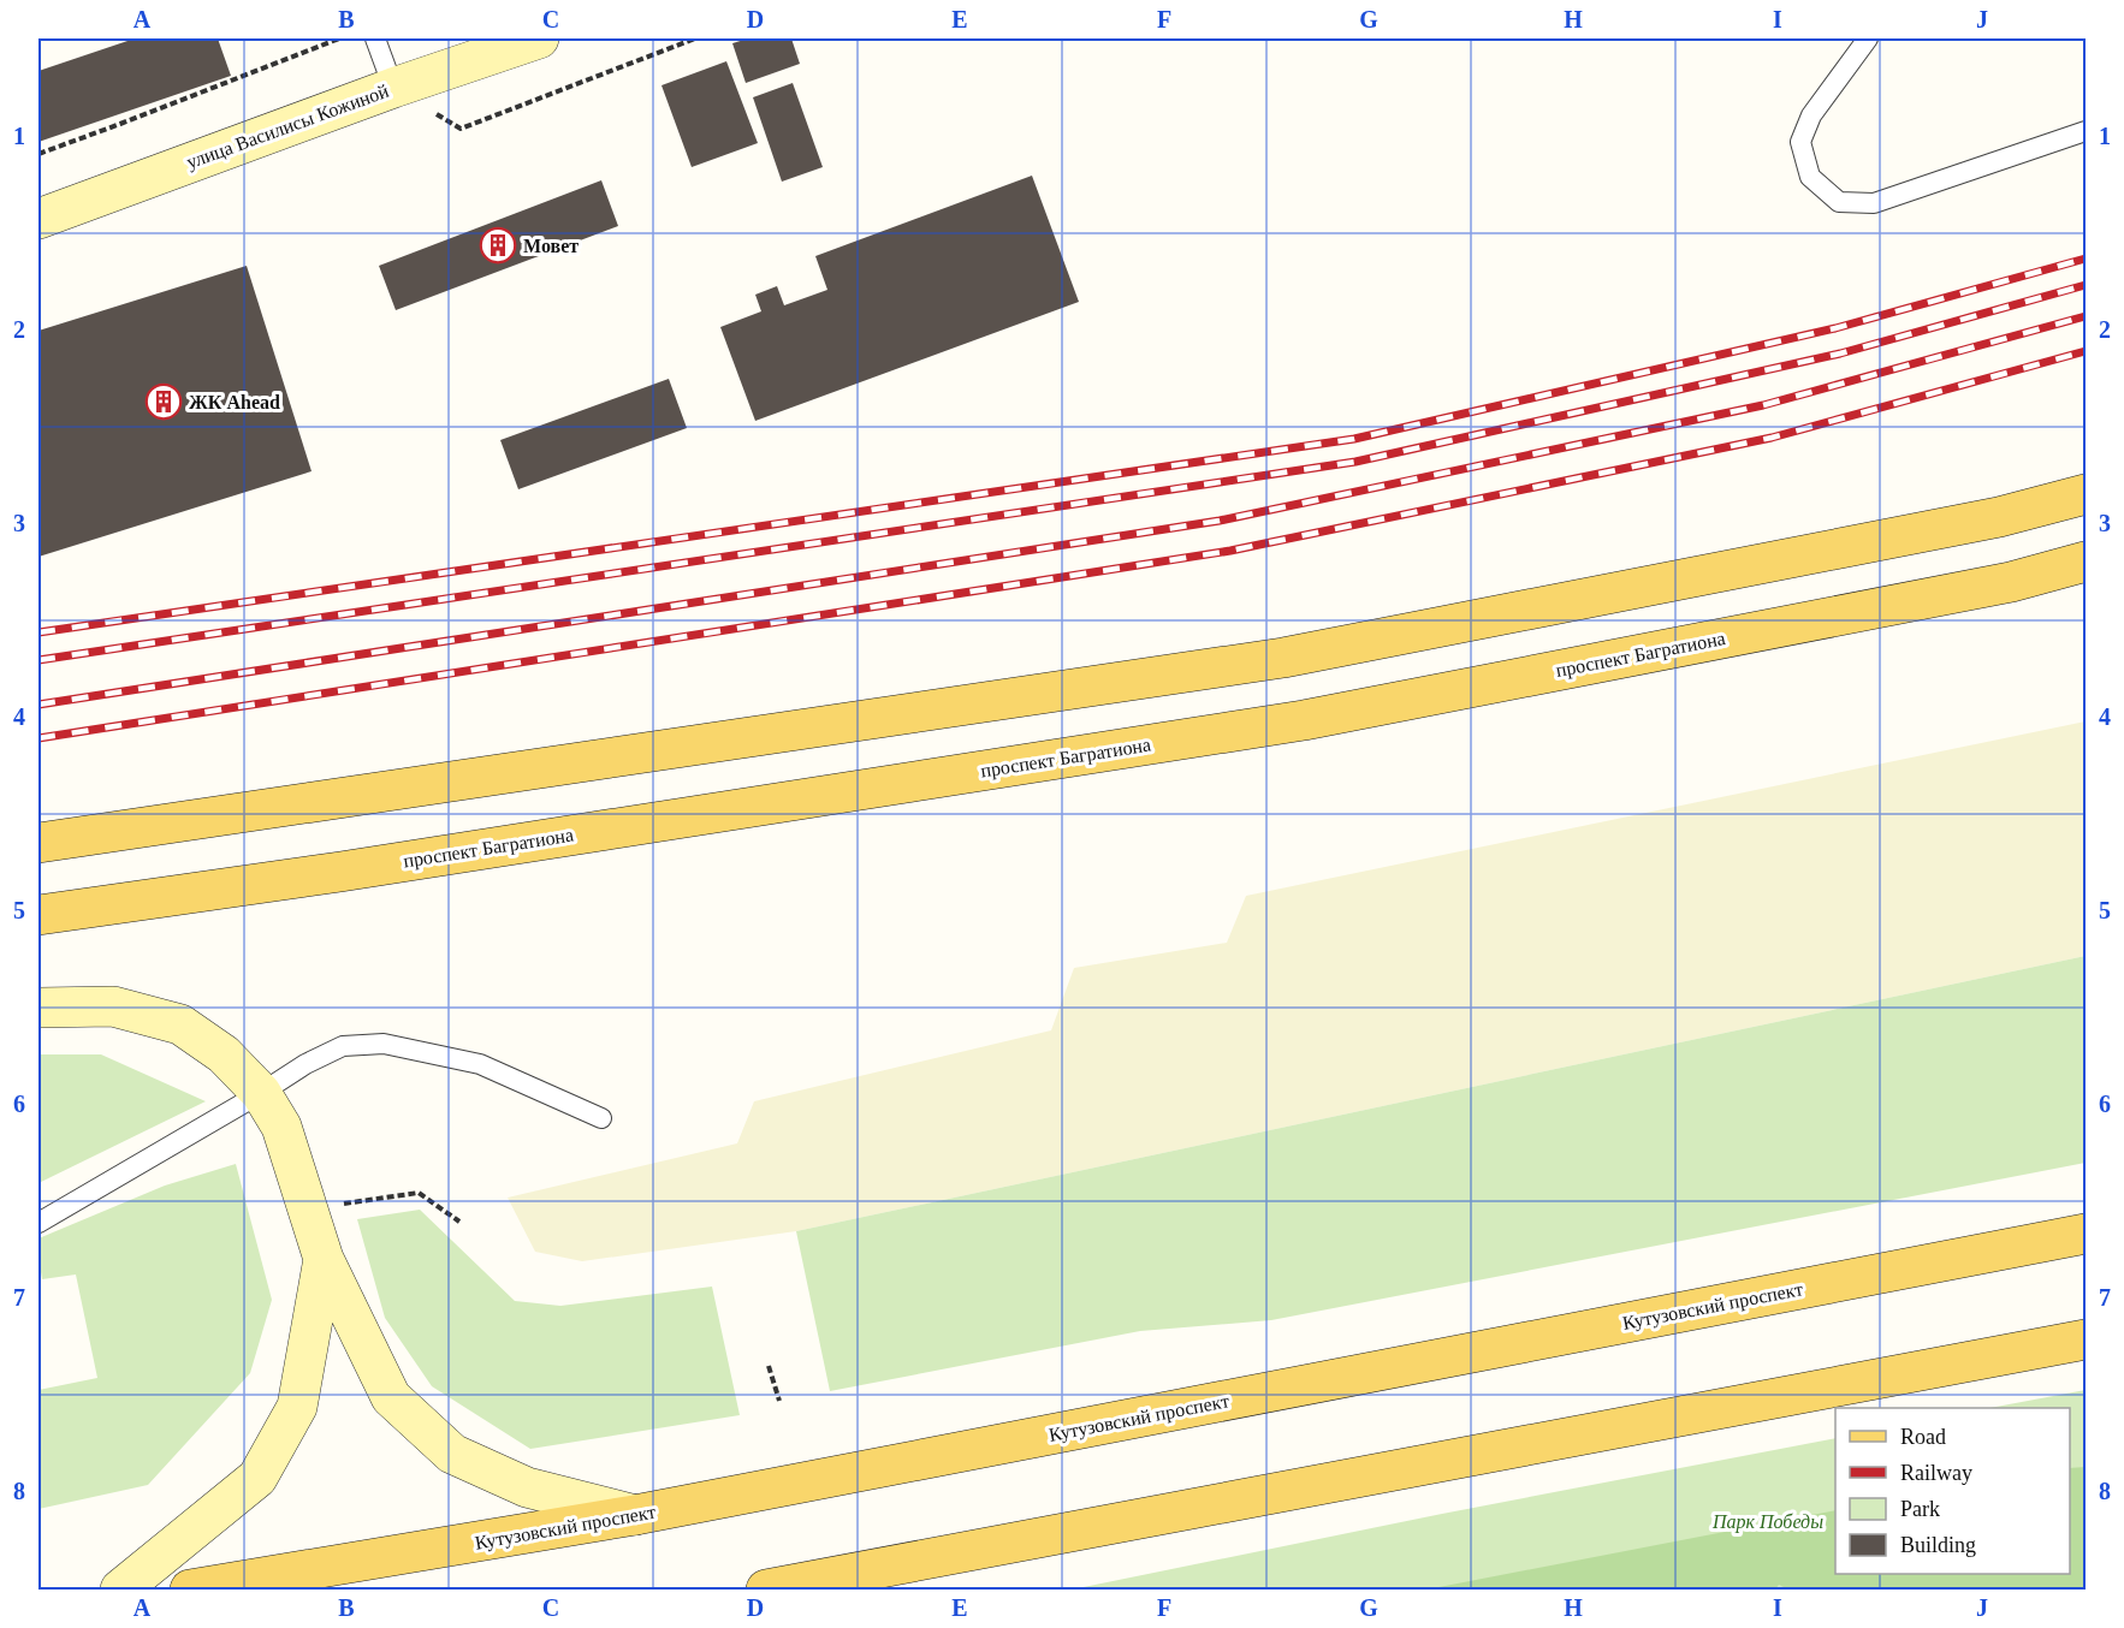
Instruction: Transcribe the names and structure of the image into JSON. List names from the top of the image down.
{
  "streets": {
    "main road": ["улица Василисы Кожиной", "проспект Багратиона", "Кутузовский проспект"]
  },
  "parks": ["Парк Победы"],
  "places": {
    "building": ["Мовет", "ЖК Ahead"]
  },
  "legend": [
    "Road",
    "Railway",
    "Park",
    "Building"
  ],
  "grid": {
    "columns": [
      "A",
      "B",
      "C",
      "D",
      "E",
      "F",
      "G",
      "H",
      "I",
      "J"
    ],
    "rows": [
      "1",
      "2",
      "3",
      "4",
      "5",
      "6",
      "7",
      "8"
    ]
  }
}
